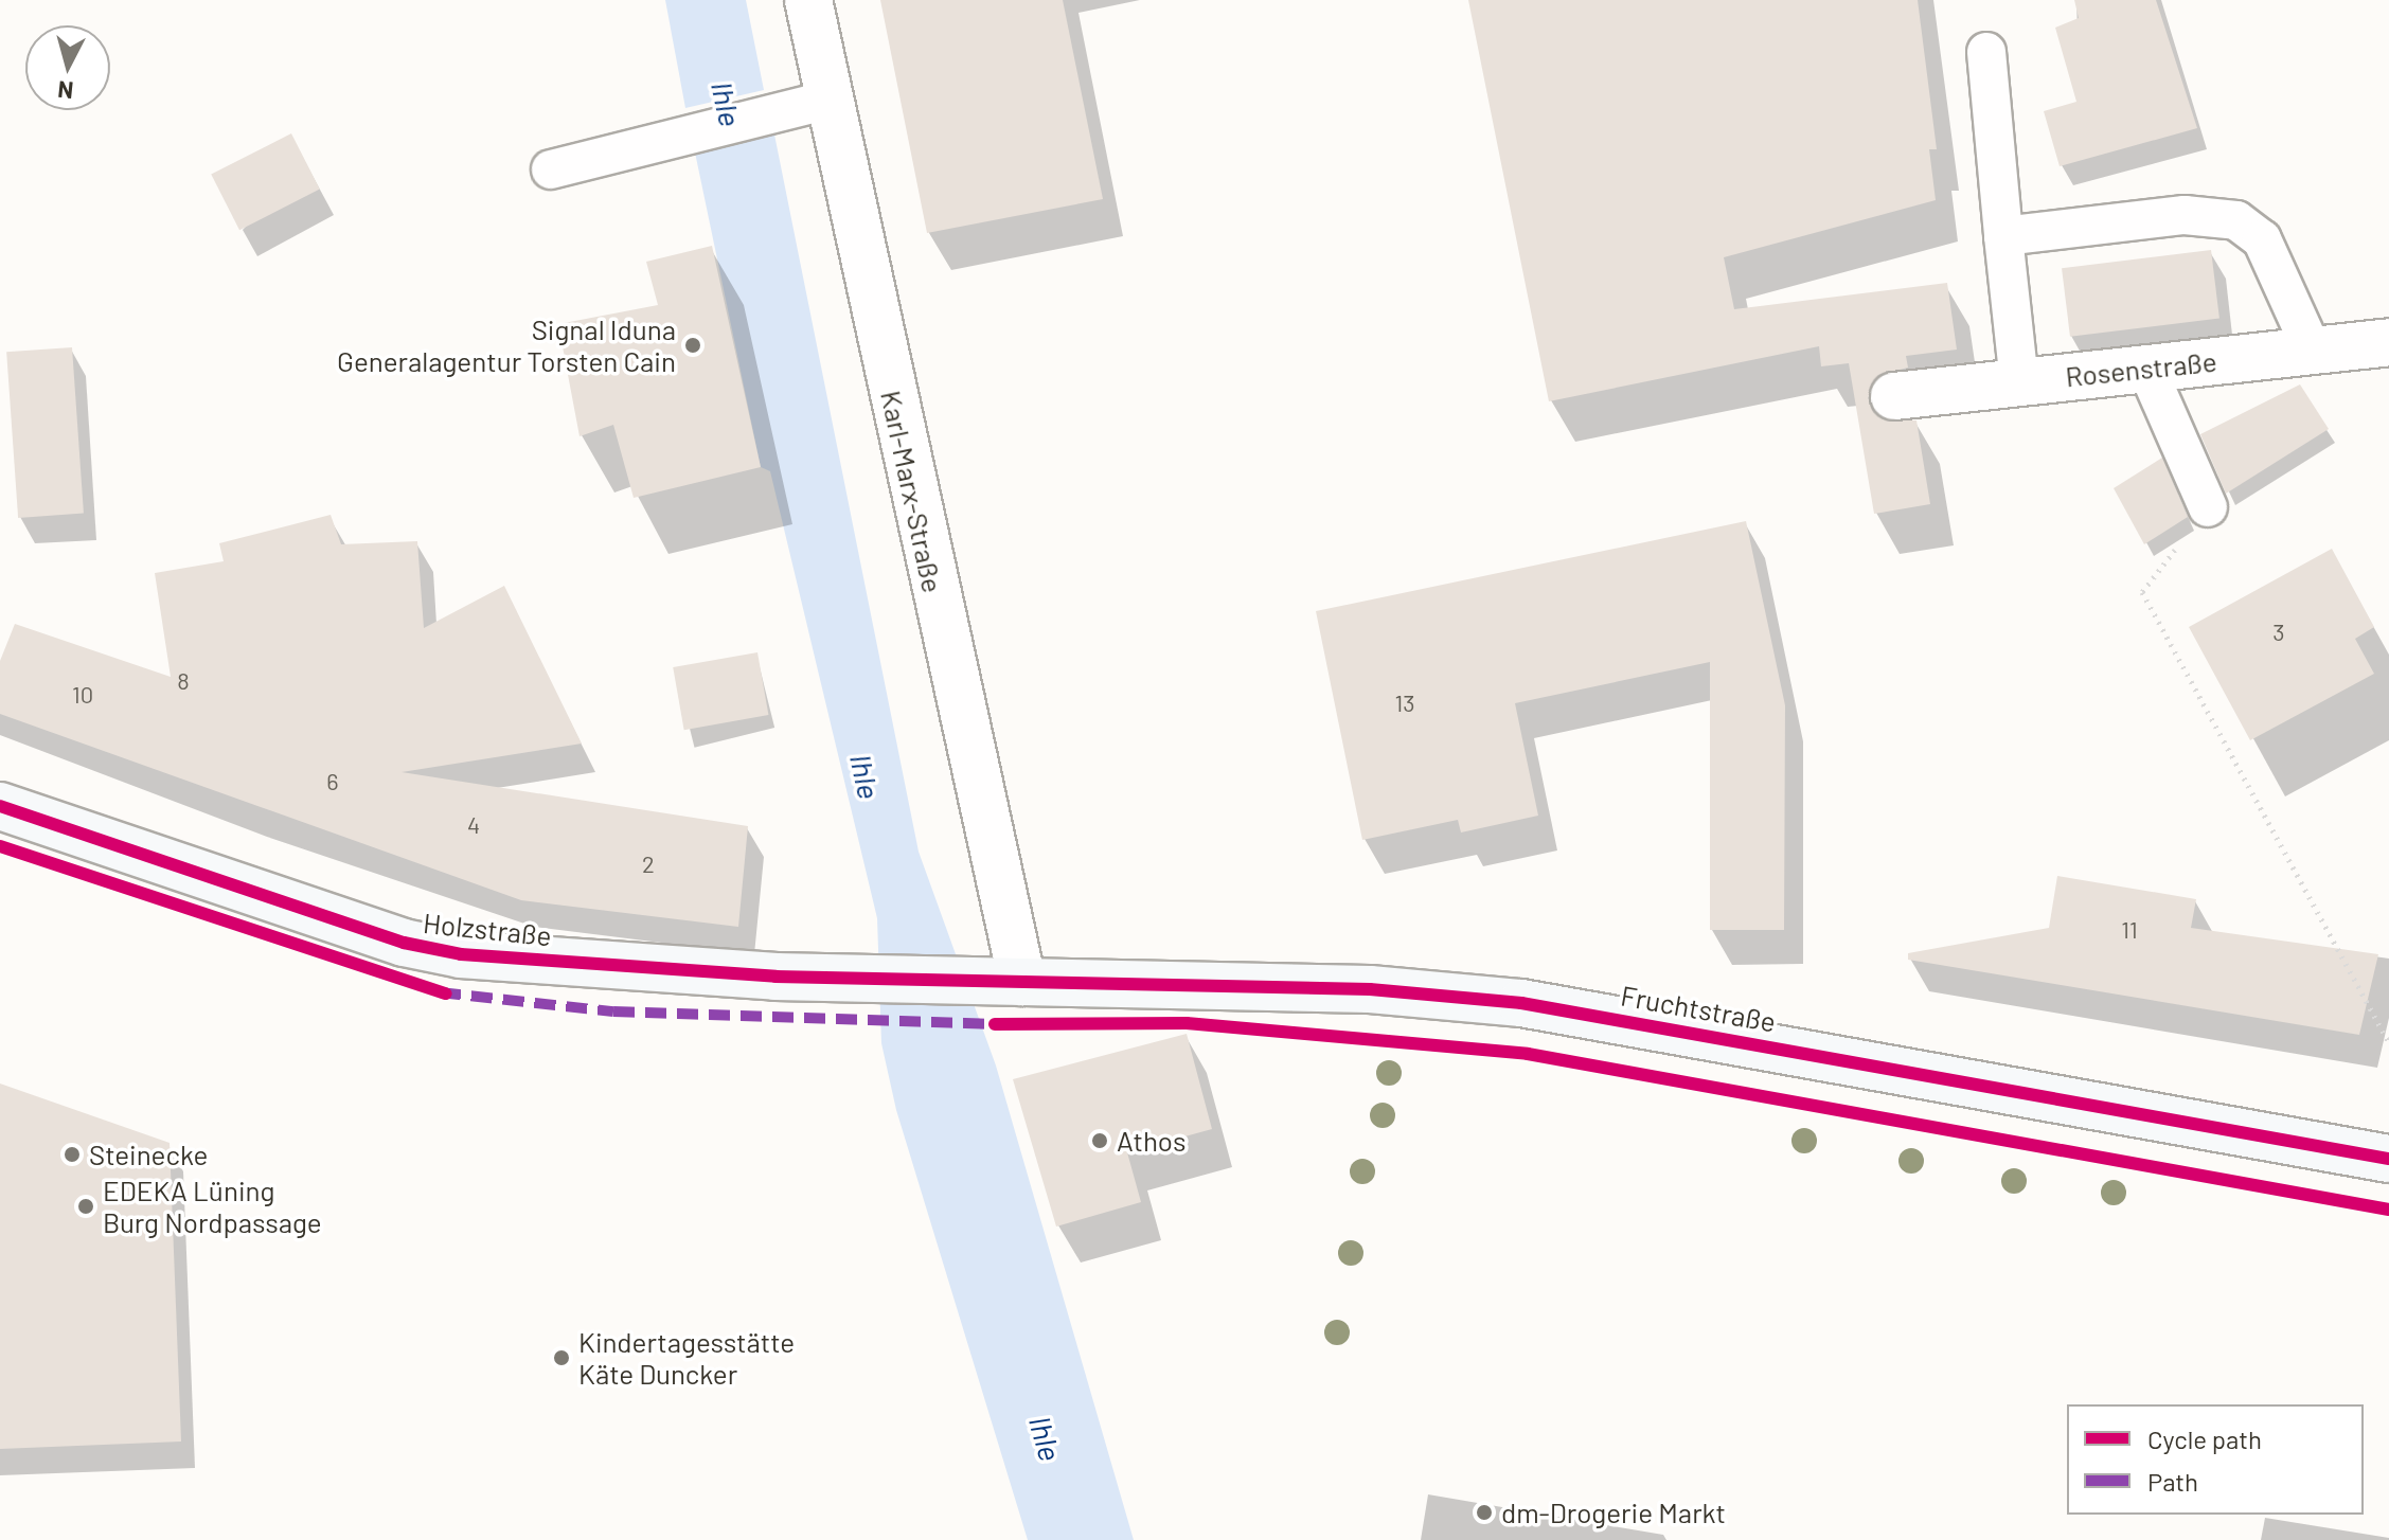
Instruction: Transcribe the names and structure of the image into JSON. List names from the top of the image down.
{
  "streets": {
    "street": [
      "Rosenstraße",
      "Karl-Marx-Straße",
      "Holzstraße",
      "Fruchtstraße"
    ]
  },
  "crossings": [
    ["Karl-Marx-Straße", "Holzstraße"],
    ["Karl-Marx-Straße", "Fruchtstraße"],
    ["Holzstraße", "Fruchtstraße"]
  ],
  "water": ["Ihle"],
  "places": [
    "Signal Iduna Generalagentur Torsten Cain",
    "Athos",
    "Steinecke",
    "EDEKA Lüning Burg Nordpassage",
    "Kindertagesstätte Käte Duncker",
    "dm-Drogerie Markt"
  ],
  "house_numbers": [
    "3",
    "8",
    "10",
    "13",
    "6",
    "4",
    "2",
    "11"
  ],
  "legend": ["Cycle path", "Path"],
  "north": "bottom"
}
